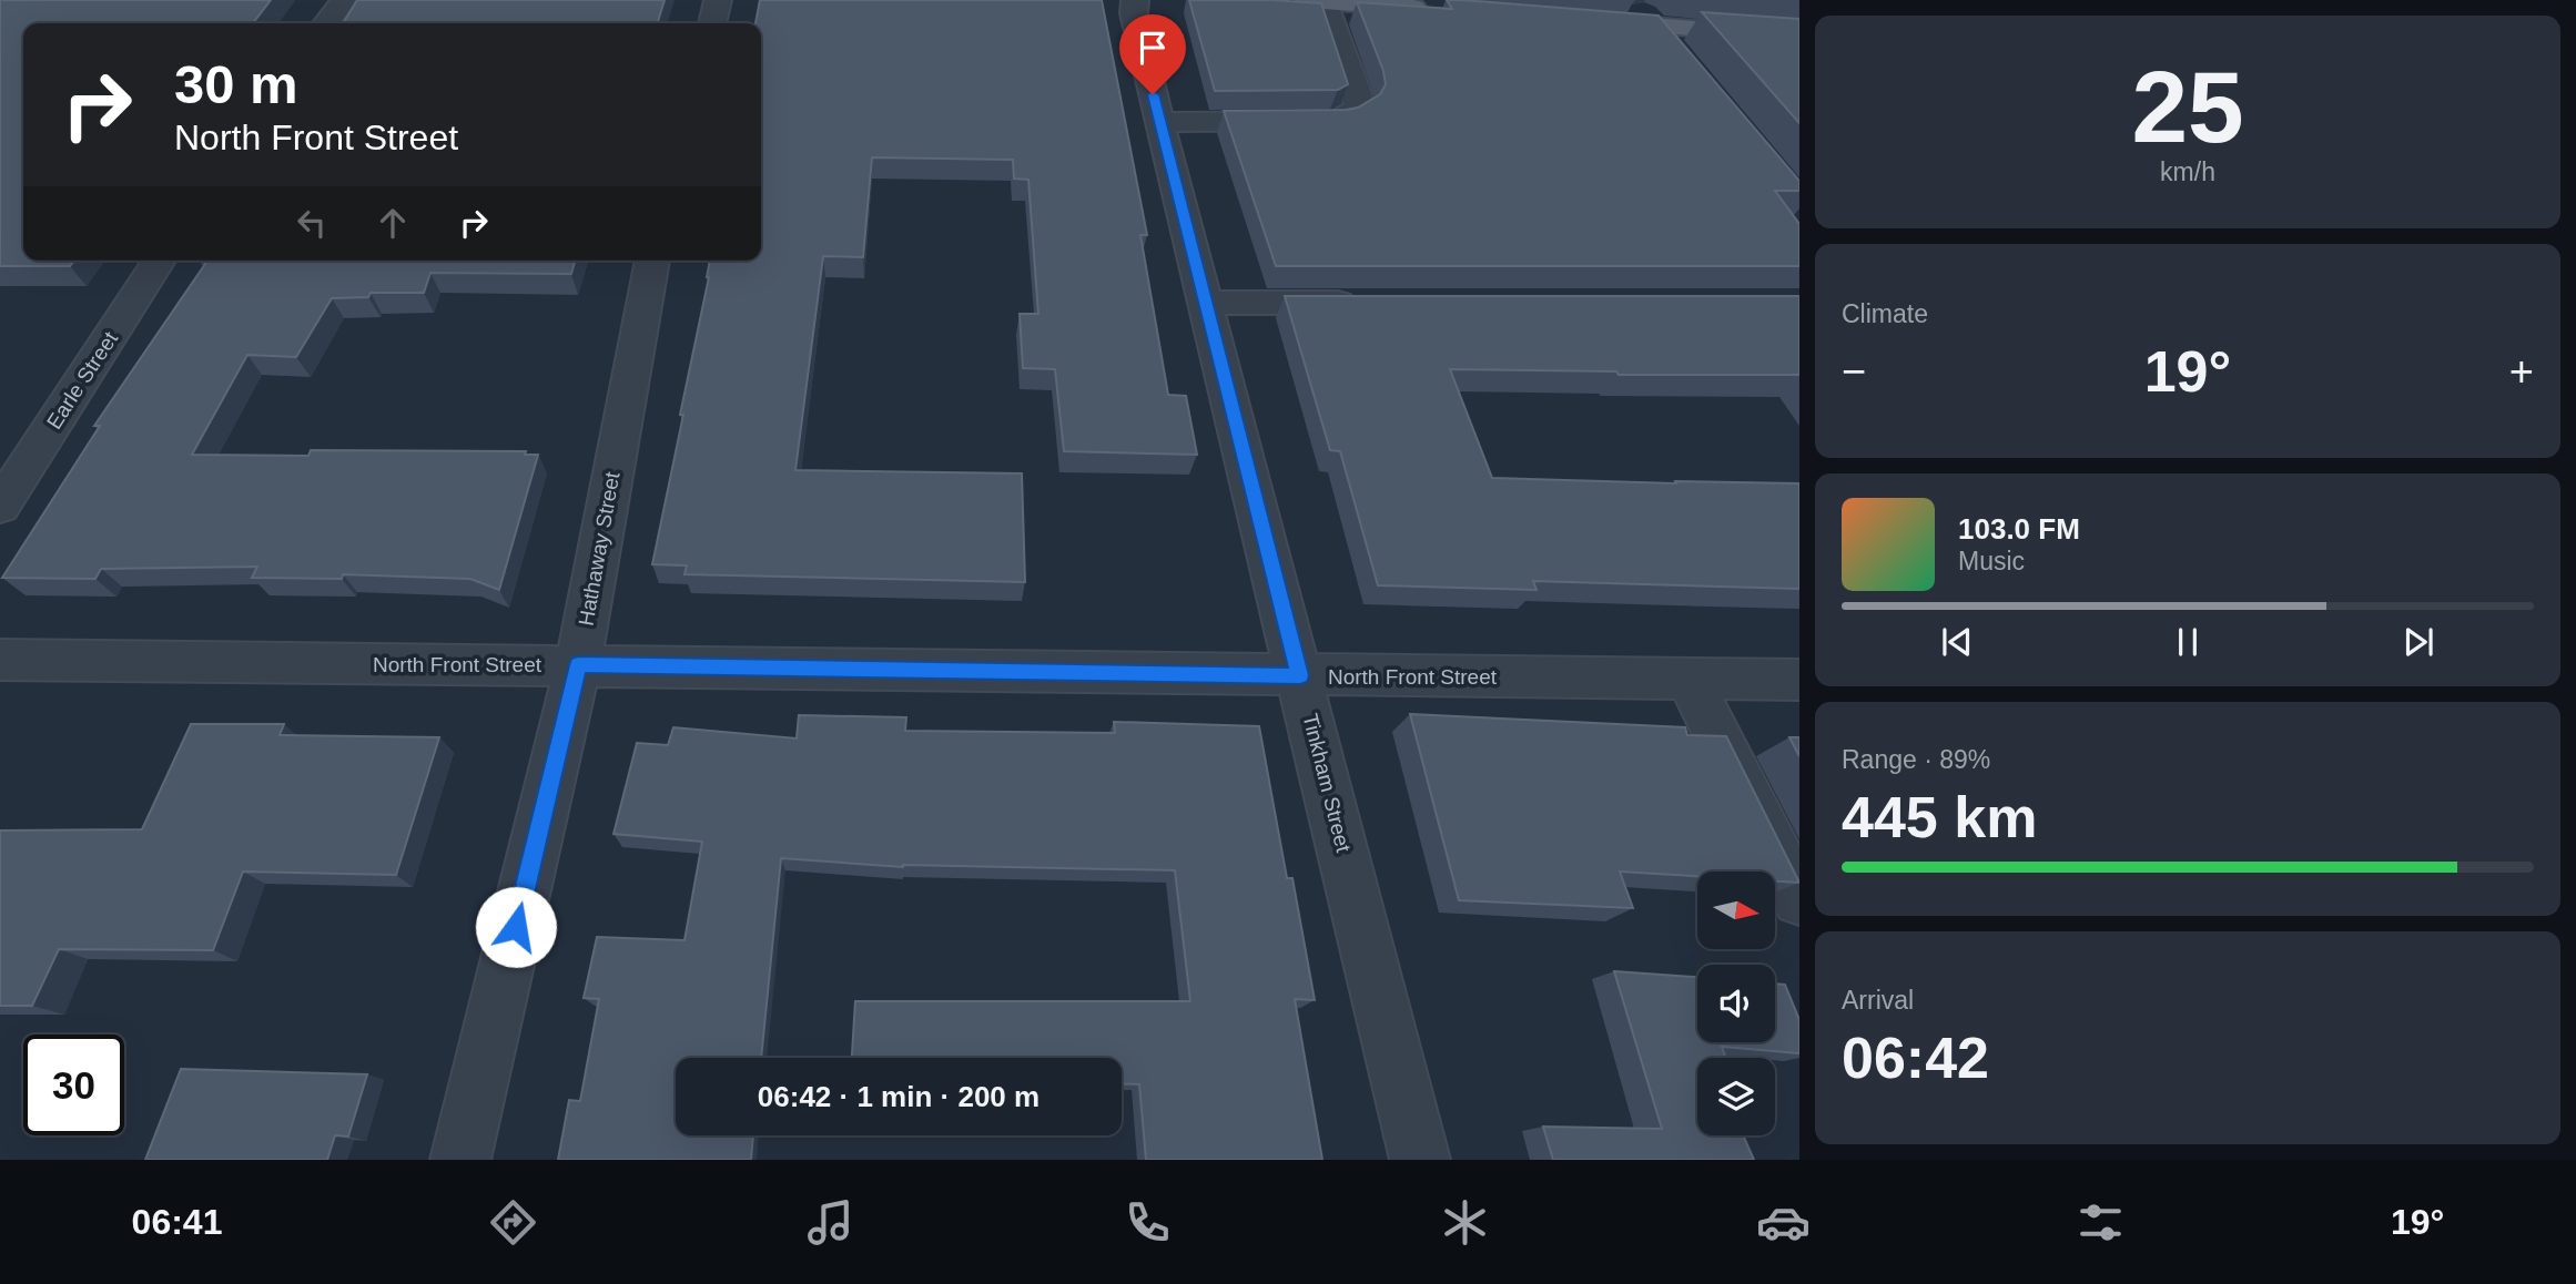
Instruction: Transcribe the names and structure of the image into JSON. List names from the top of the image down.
{
  "streets": {
    "street": [
      "Earle Street",
      "Hathaway Street",
      "North Front Street",
      "Tinkham Street"
    ]
  },
  "crossings": [
    ["Hathaway Street", "North Front Street"],
    ["North Front Street", "Tinkham Street"]
  ],
  "north": "right",
  "page": {
    "tile": [
      ["25", "km/h"],
      "Climate",
      ["Range · 89%", "445 km"],
      ["Arrival", "06:42"]
    ],
    "turn": ["30 m", "North Front Street"],
    "heat": ["−", "19°", "+"],
    "song": ["103.0 FM", "Music"],
    "limit": "30",
    "trip": "06:42 · 1 min · 200 m",
    "tabs": ["06:41", "19°"]
  }
}
